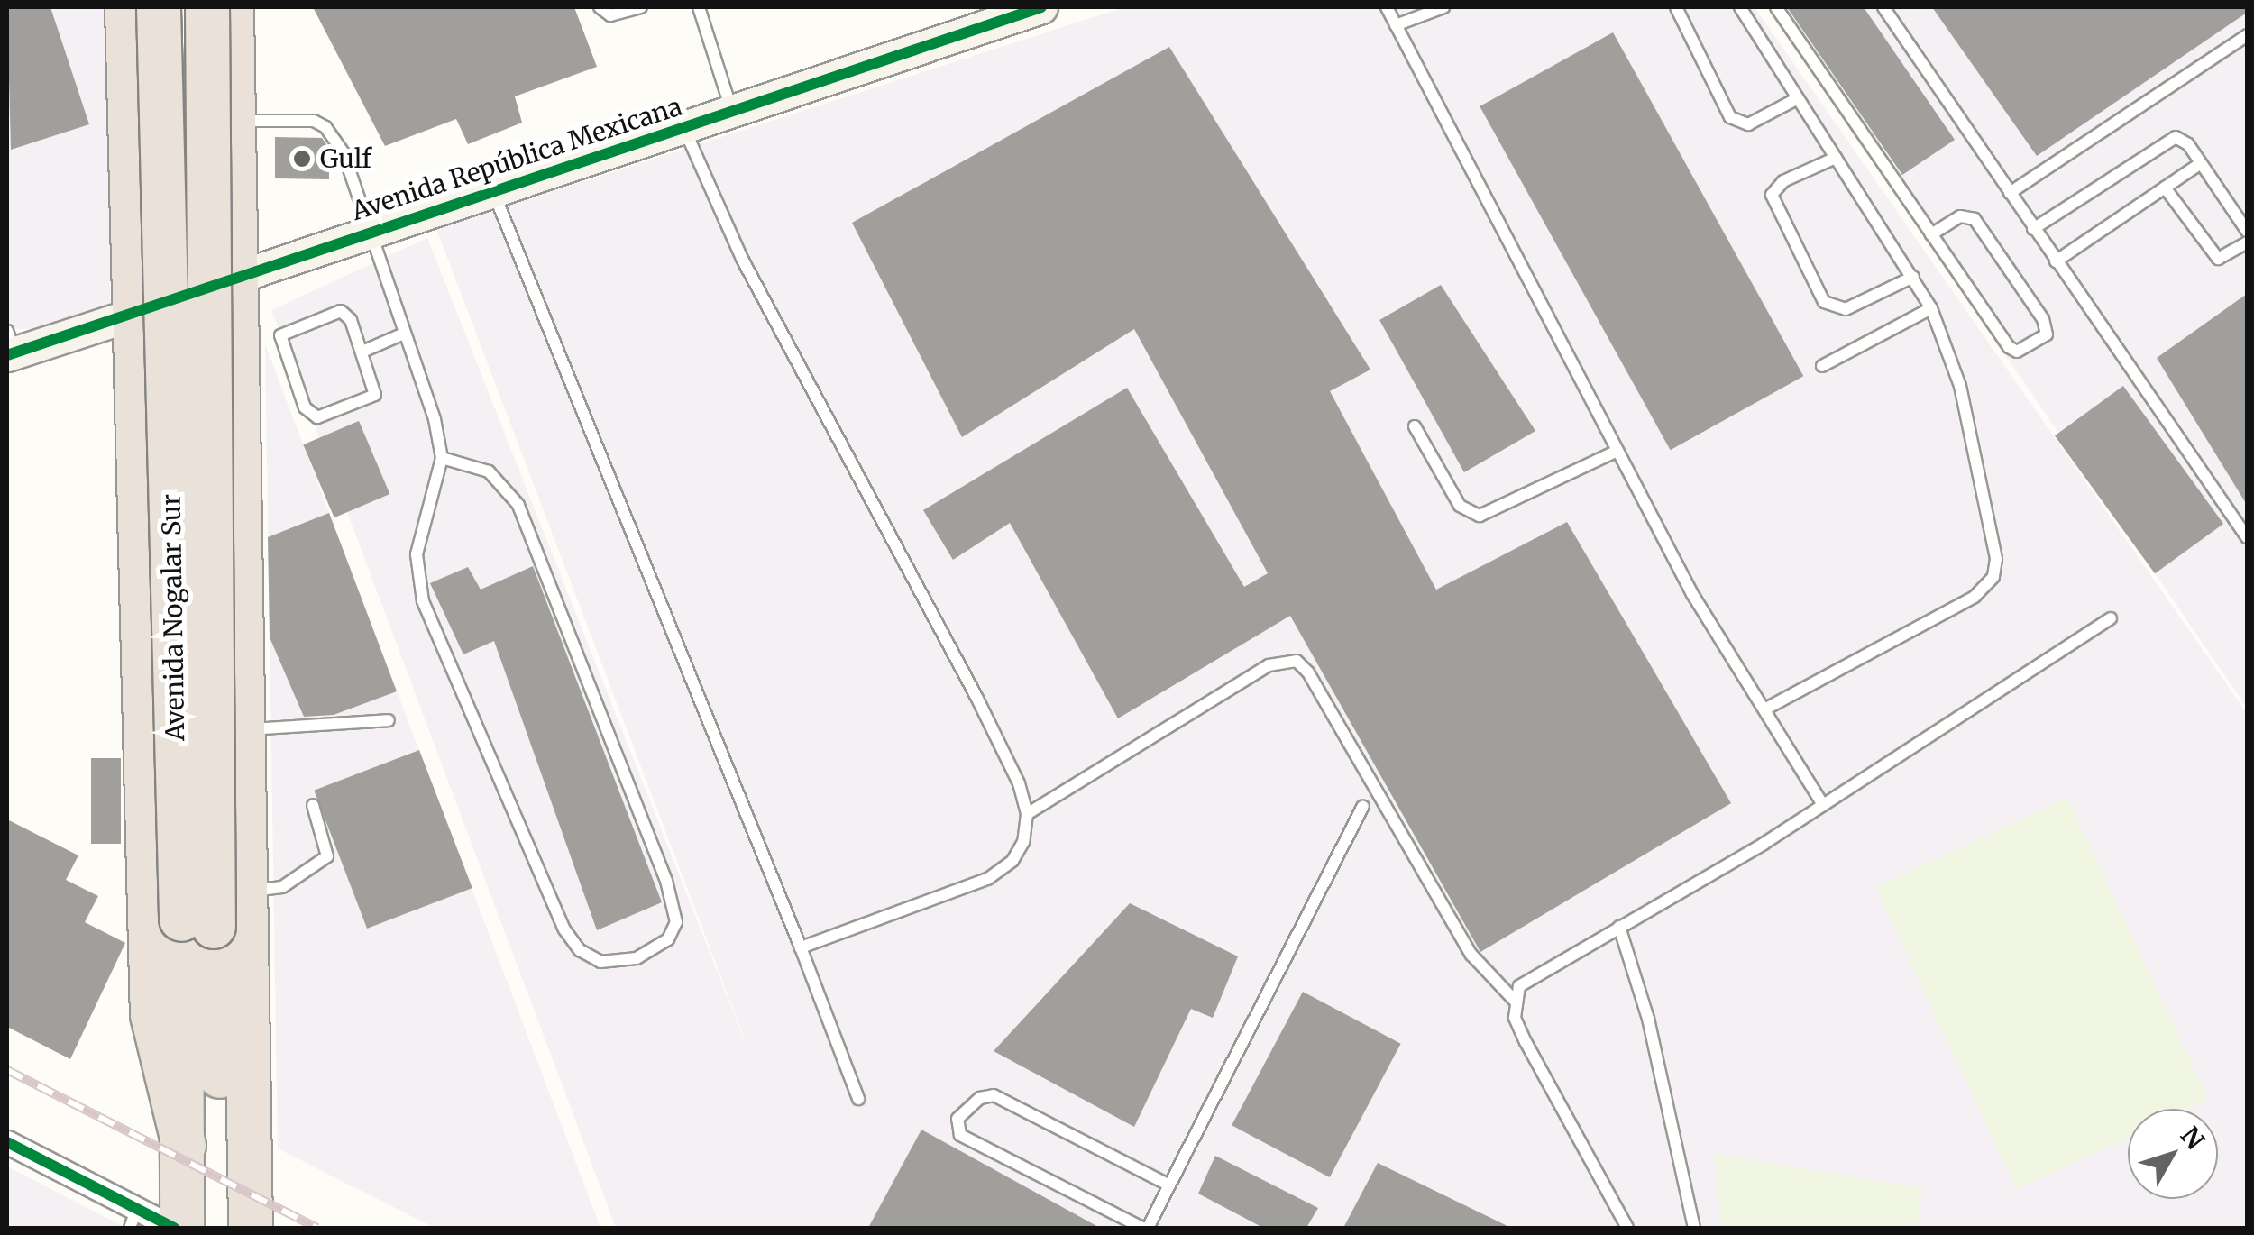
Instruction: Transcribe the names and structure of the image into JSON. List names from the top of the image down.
{
  "streets": {
    "highway": ["Avenida Nogalar Sur"],
    "street": ["Avenida República Mexicana"]
  },
  "places": ["Gulf"],
  "north": "top right"
}
